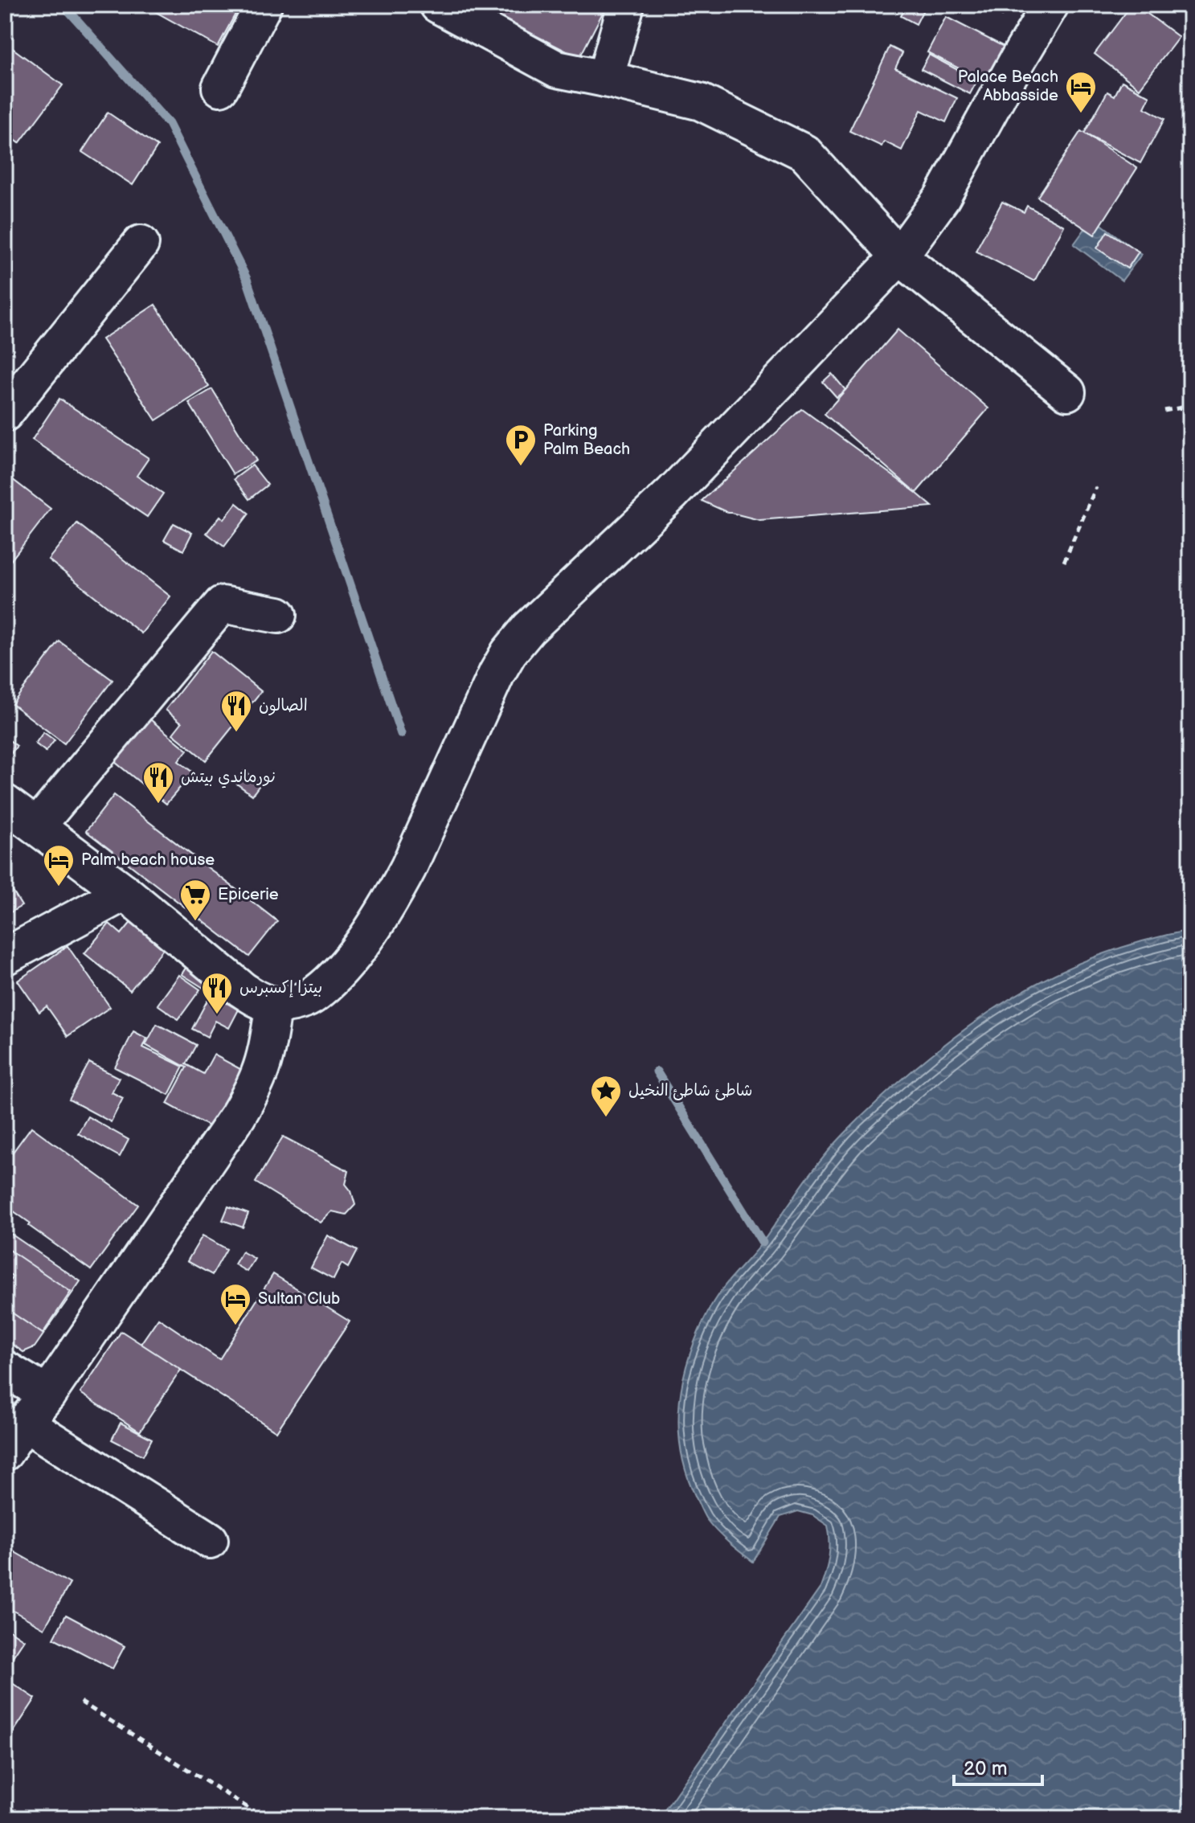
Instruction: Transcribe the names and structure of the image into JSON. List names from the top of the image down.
{
  "places": {
    "hotel": ["Palace Beach Abbasside", "Palm beach house", "Sultan Club"],
    "parking": ["Parking Palm Beach"],
    "restaurant": ["الصالون", "نورماندي بيتش", "بيتزا إكسبرس"],
    "supermarket": ["Epicerie"],
    "place": ["شاطئ شاطئ النخيل"]
  },
  "scale_bar": "20 m"
}
